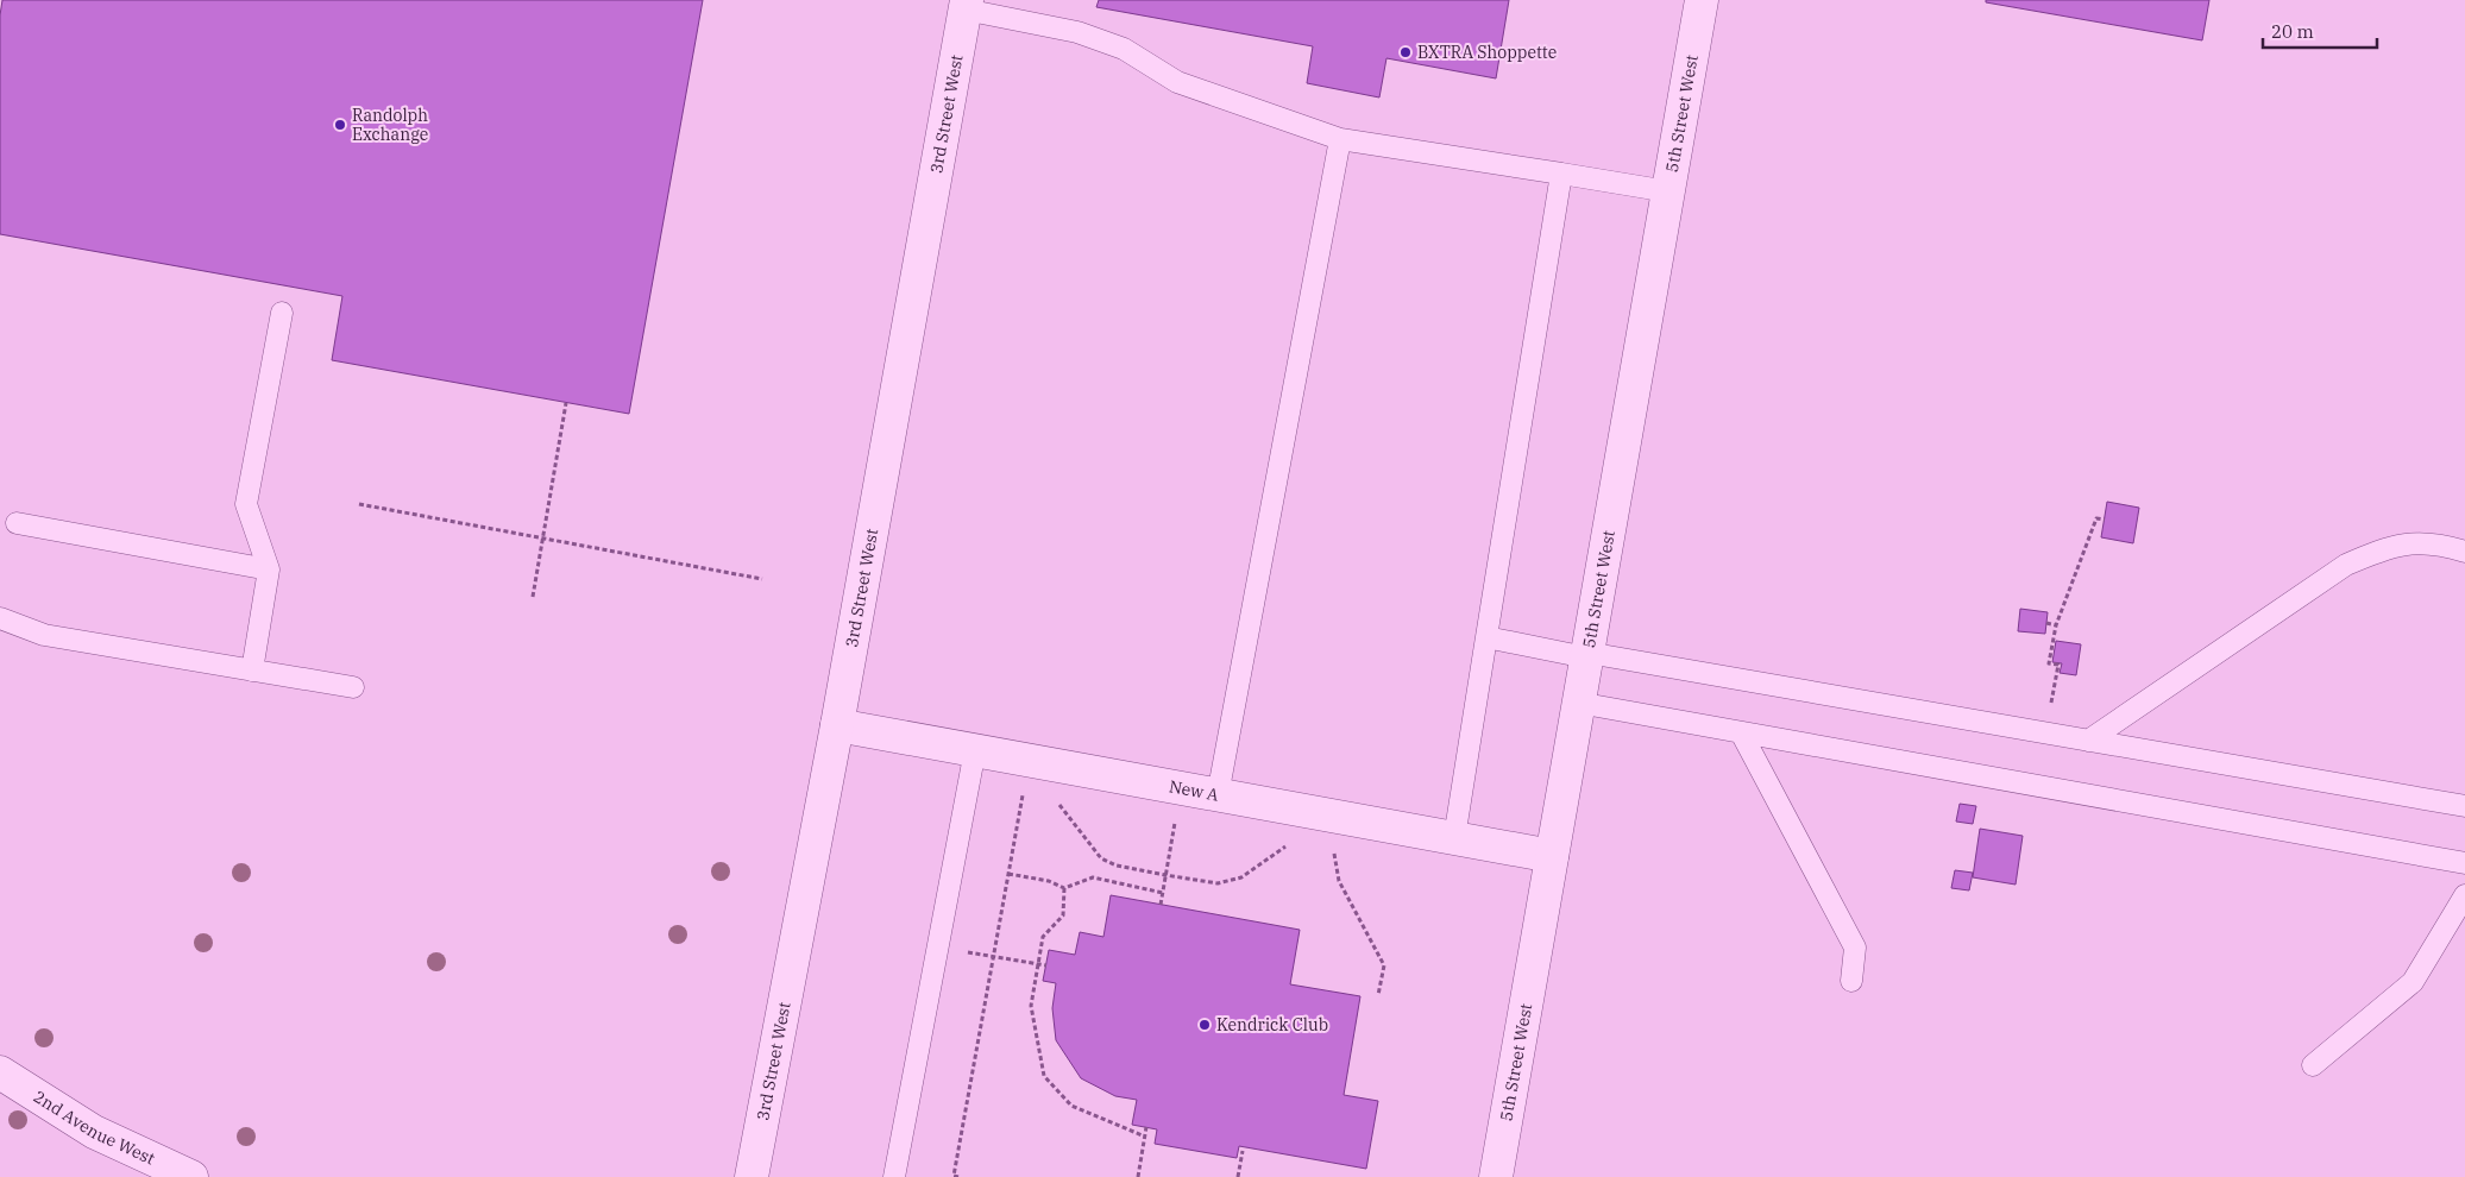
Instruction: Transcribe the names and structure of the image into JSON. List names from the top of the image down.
{
  "streets": {
    "street": [
      "5th Street West",
      "3rd Street West",
      "New A",
      "2nd Avenue West"
    ]
  },
  "crossings": [
    ["5th Street West", "New A"],
    ["3rd Street West", "New A"]
  ],
  "places": ["BXTRA Shoppette", "Randolph Exchange", "Kendrick Club"],
  "scale_bar": "20 m"
}
